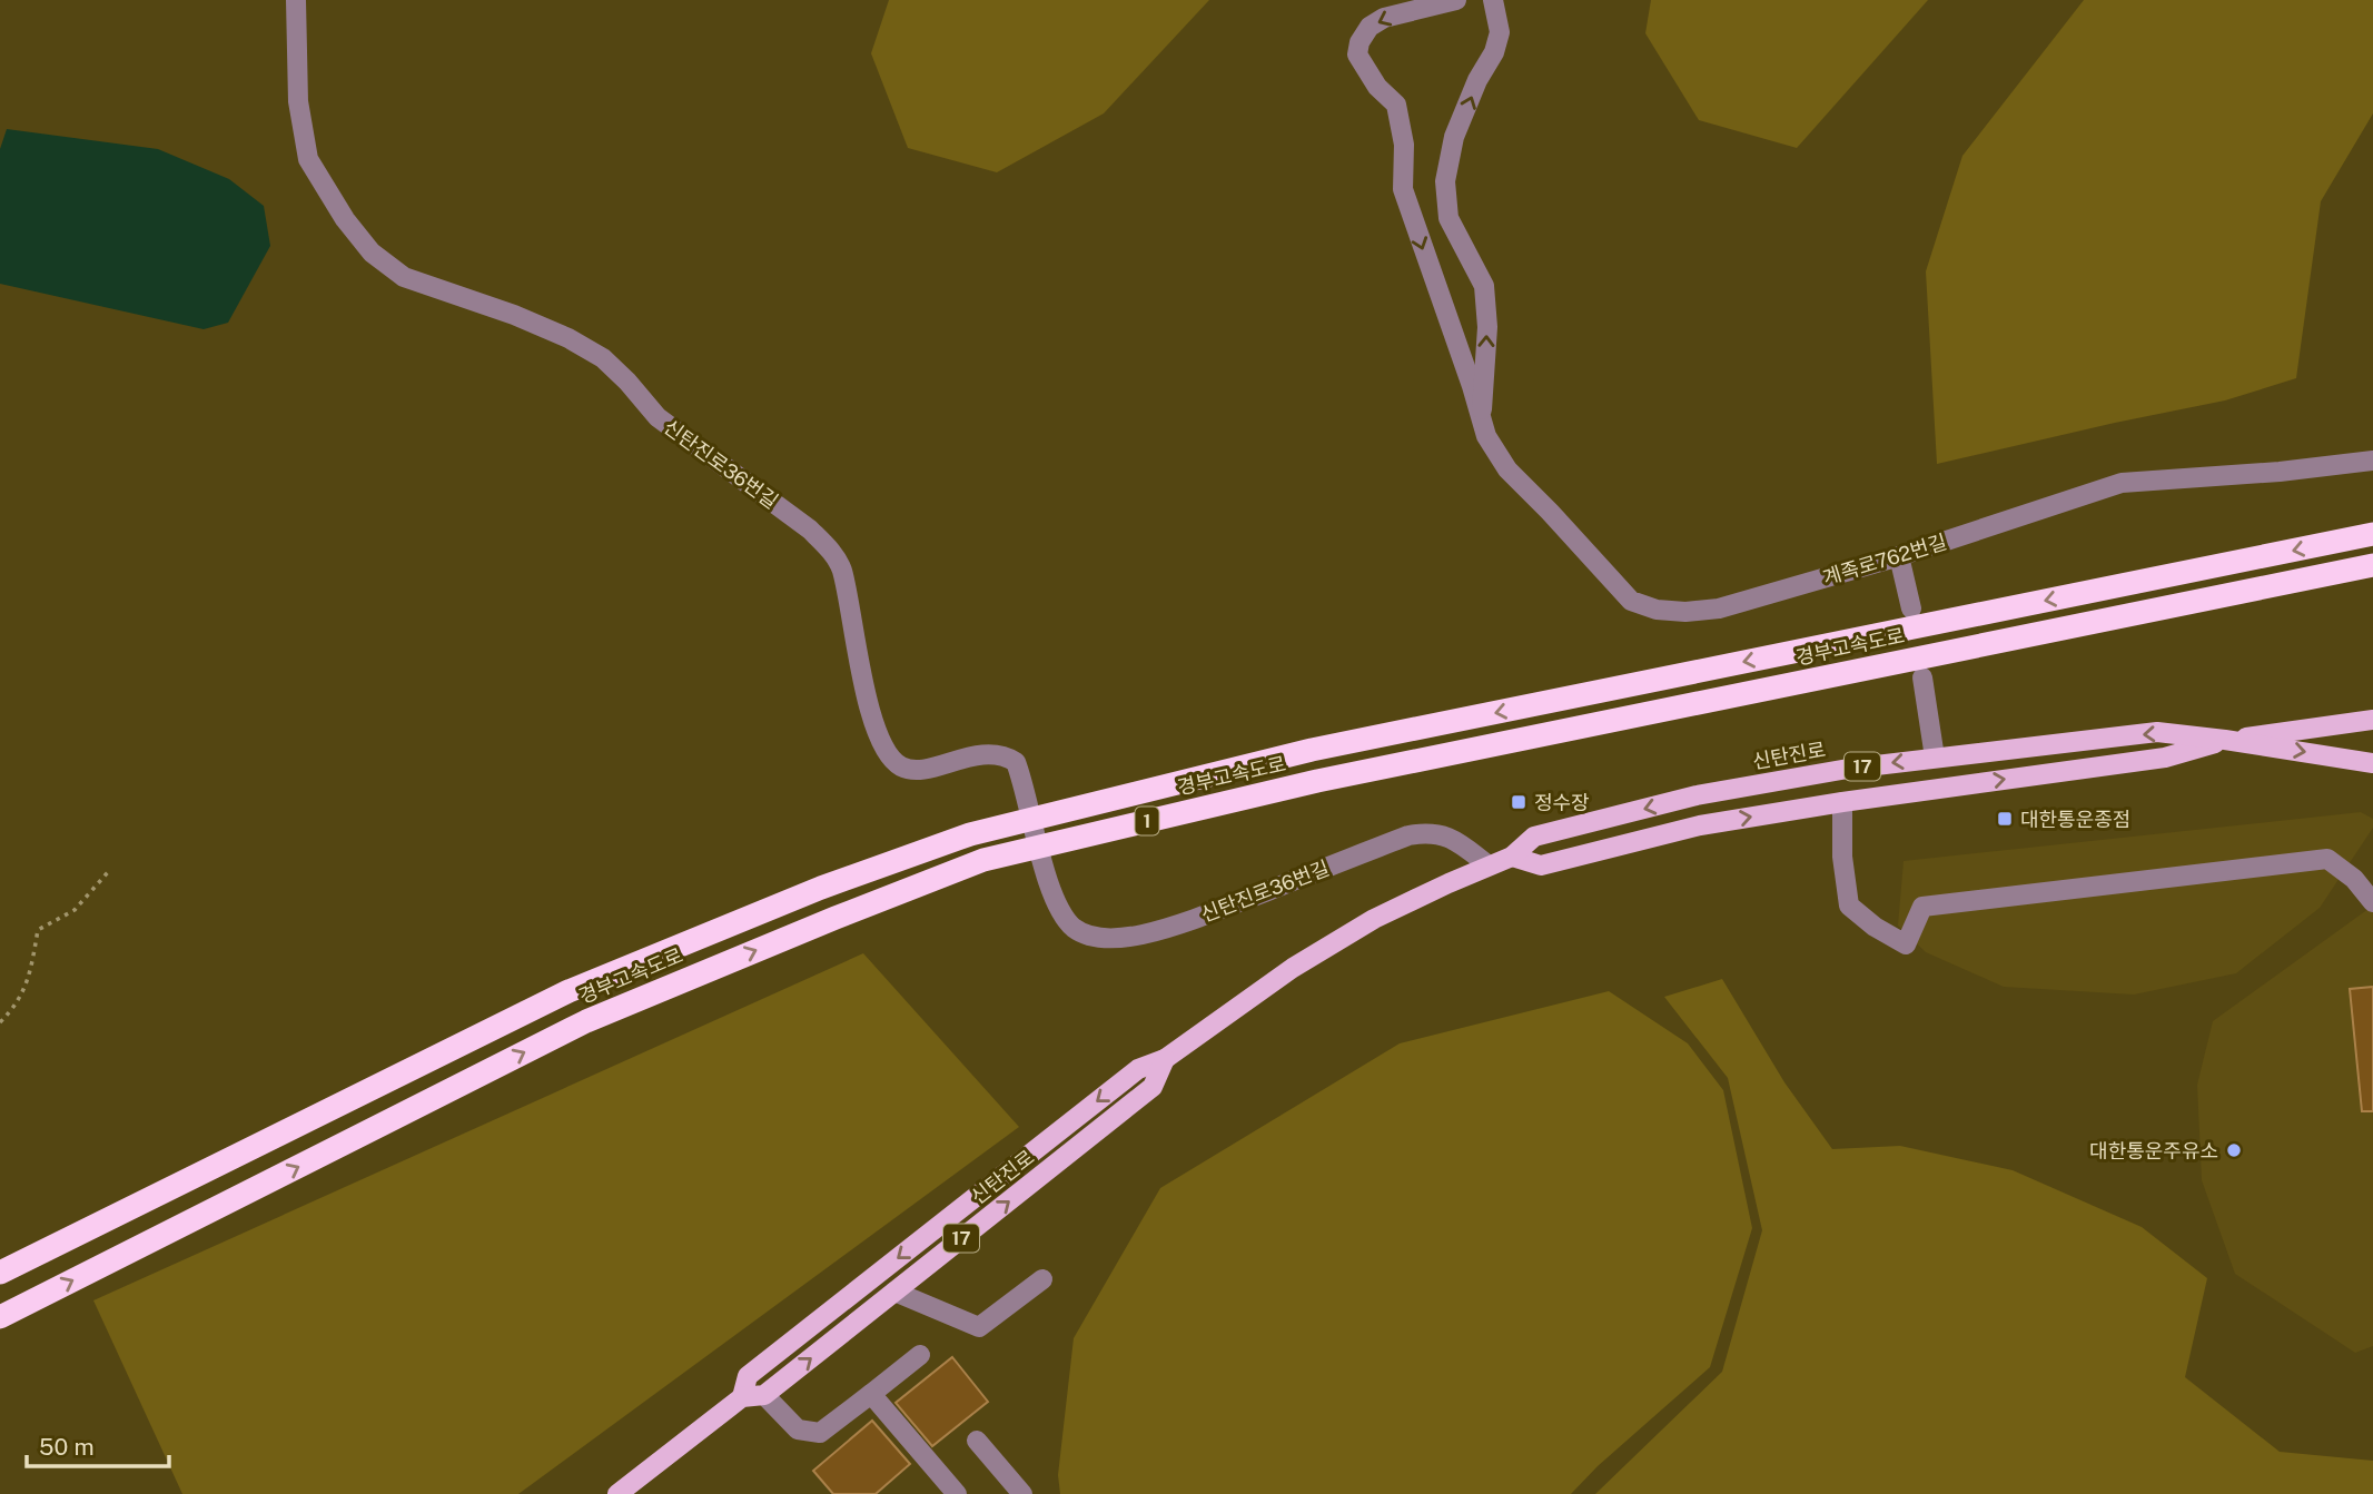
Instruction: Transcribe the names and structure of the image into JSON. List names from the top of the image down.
{
  "streets": {
    "highway": ["경부고속도로", "1"],
    "main road": ["신탄진로", "17"],
    "street": ["신탄진로36번길", "계족로762번길"]
  },
  "crossings": [
    ["신탄진로36번길", "신탄진로"]
  ],
  "places": {
    "transit": ["정수장", "대한통운종점"],
    "other": ["대한통운주유소"]
  },
  "scale_bar": "50 m"
}
